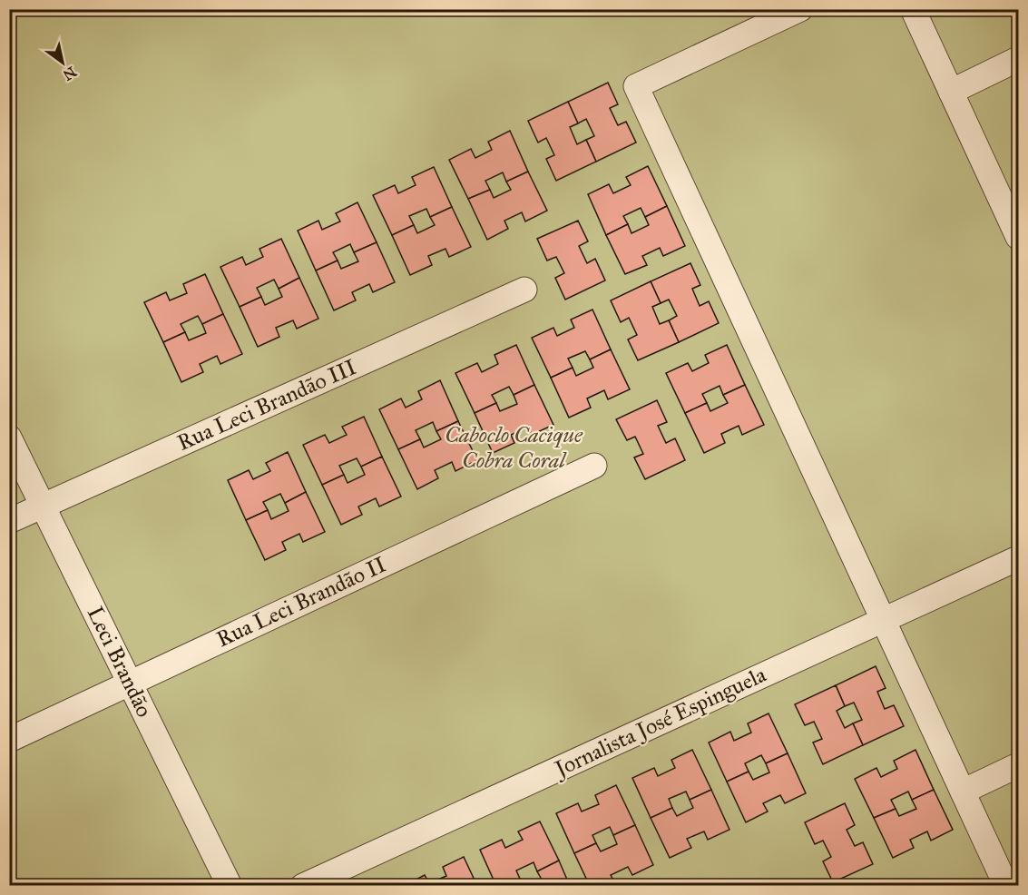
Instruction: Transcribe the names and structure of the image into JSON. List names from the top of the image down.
{
  "streets": {
    "street": [
      "Rua Leci Brandão III",
      "Rua Leci Brandão II",
      "Leci Brandão",
      "Jornalista José Espinguela"
    ]
  },
  "crossings": [
    ["Rua Leci Brandão III", "Leci Brandão"],
    ["Rua Leci Brandão II", "Leci Brandão"]
  ],
  "parks": ["Caboclo Cacique Cobra Coral"],
  "north": "bottom right"
}
